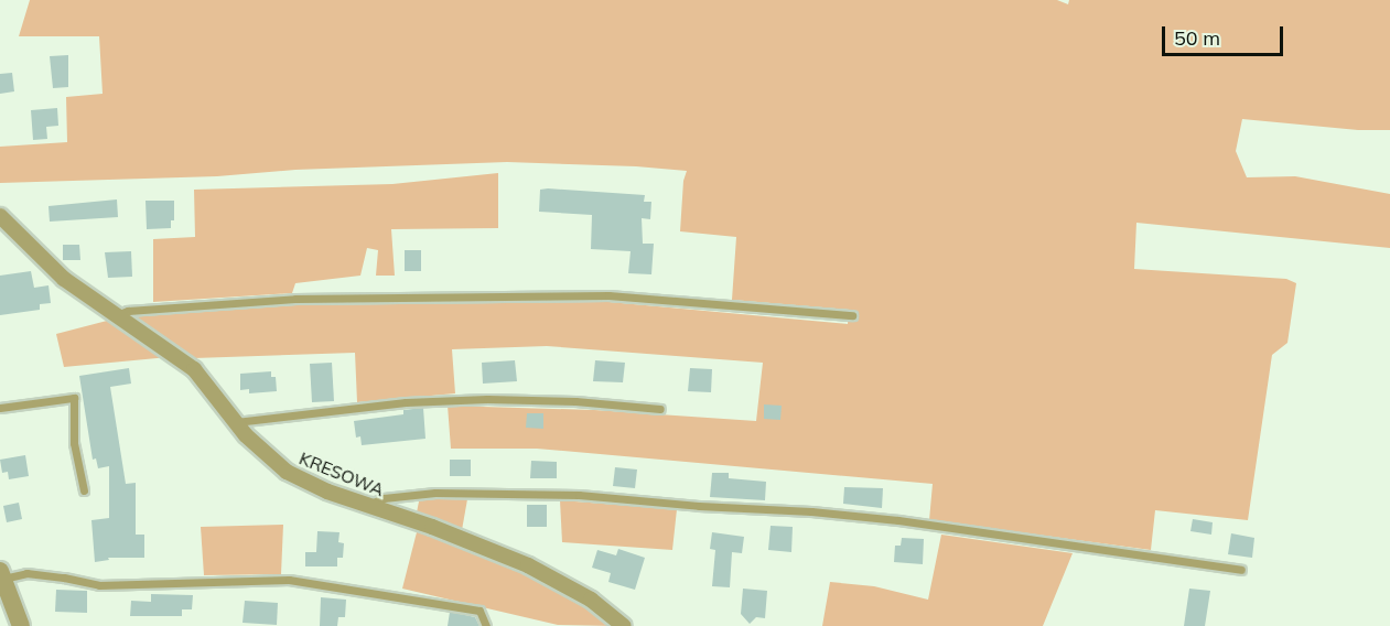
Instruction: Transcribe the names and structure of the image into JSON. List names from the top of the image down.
{
  "streets": {
    "street": ["KRESOWA"]
  },
  "scale_bar": "50 m"
}
